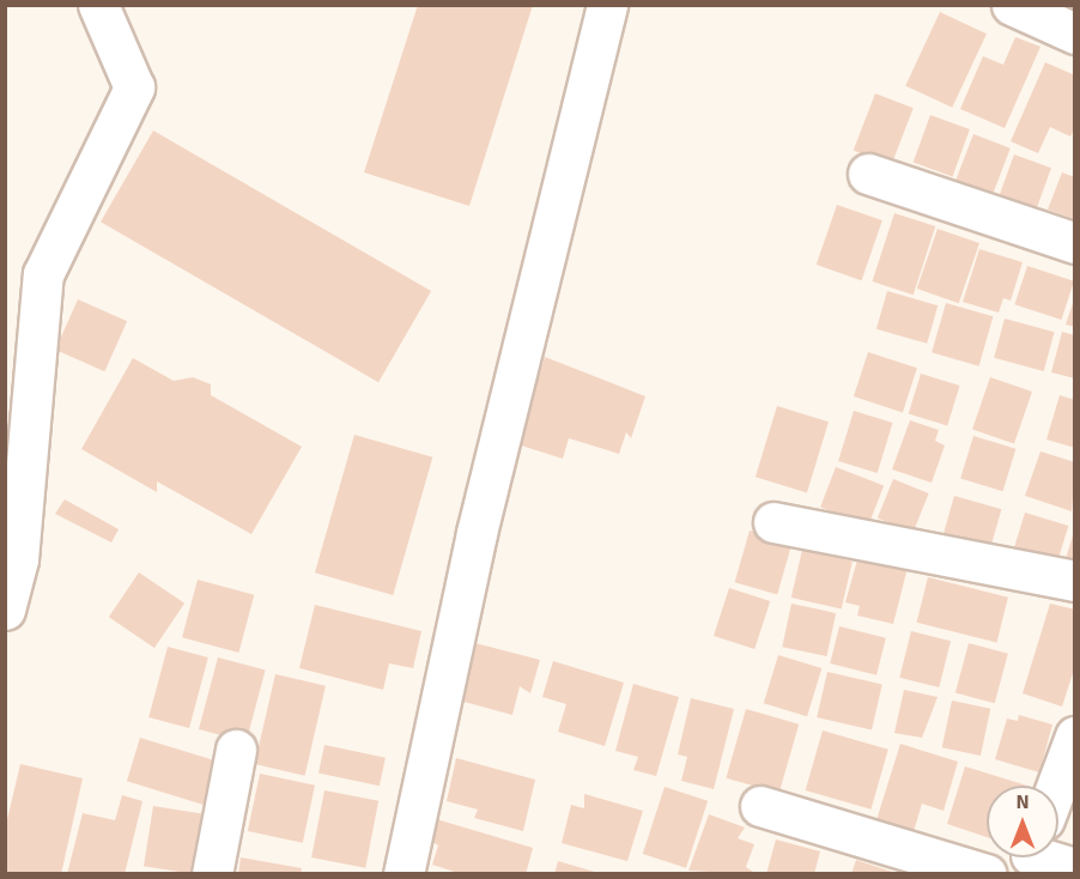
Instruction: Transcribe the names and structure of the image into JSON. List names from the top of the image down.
{
  "north": "top"
}
